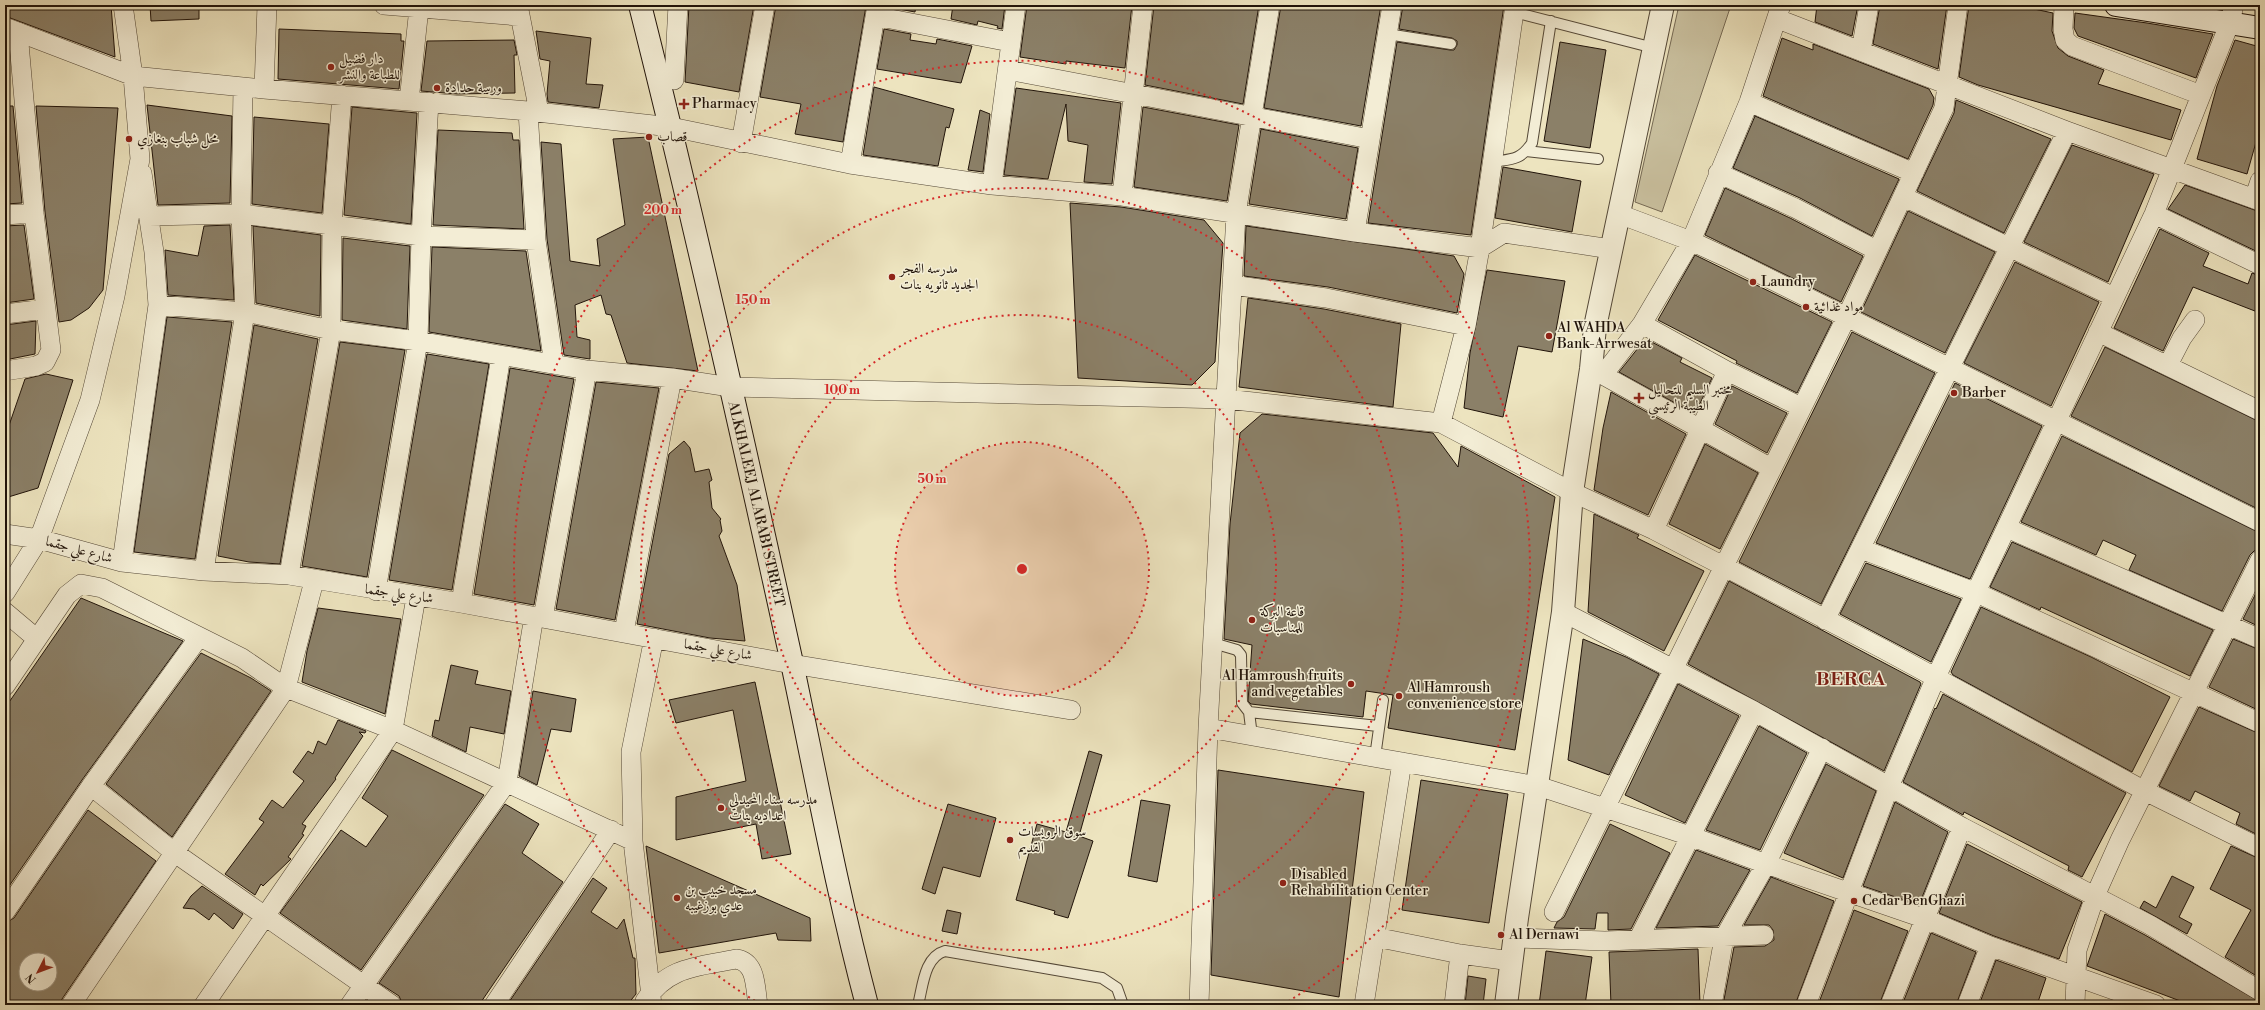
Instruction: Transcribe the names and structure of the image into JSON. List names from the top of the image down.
{
  "streets": {
    "main road": ["ALKHALEEJ ALARABI STREET"],
    "street": ["شارع علي جقما"]
  },
  "crossings": [
    ["ALKHALEEJ ALARABI STREET", "شارع علي جقما"]
  ],
  "districts": ["BERCA"],
  "places": {
    "other": [
      "دار فضيل للطباعة والنشر",
      "ورسة حدادة",
      "قصاب",
      "محل شباب بنغازي",
      "مدرسه الفجر الجديد ثانويه بنات",
      "Laundry",
      "مواد غذائية",
      "Al WAHDA Bank-Arrwesat",
      "Barber",
      "قاعة البركة للمناسبات",
      "Al Hamroush fruits and vegetables",
      "Al Hamroush convenience store",
      "مدرسه سناء المحيدلي اعداديه بنات",
      "سوق الرويسات القديم",
      "Disabled Rehabilitation Center",
      "مسجد خبيب بن عدي بوزغيبه",
      "Cedar BenGhazi",
      "Al Dernawi"
    ],
    "health": ["Pharmacy", "مختبر السليم للتحاليل الطيبة الرئيسي"]
  },
  "north": "bottom left",
  "rings": [
    "200 m",
    "150 m",
    "100 m",
    "50 m"
  ]
}
